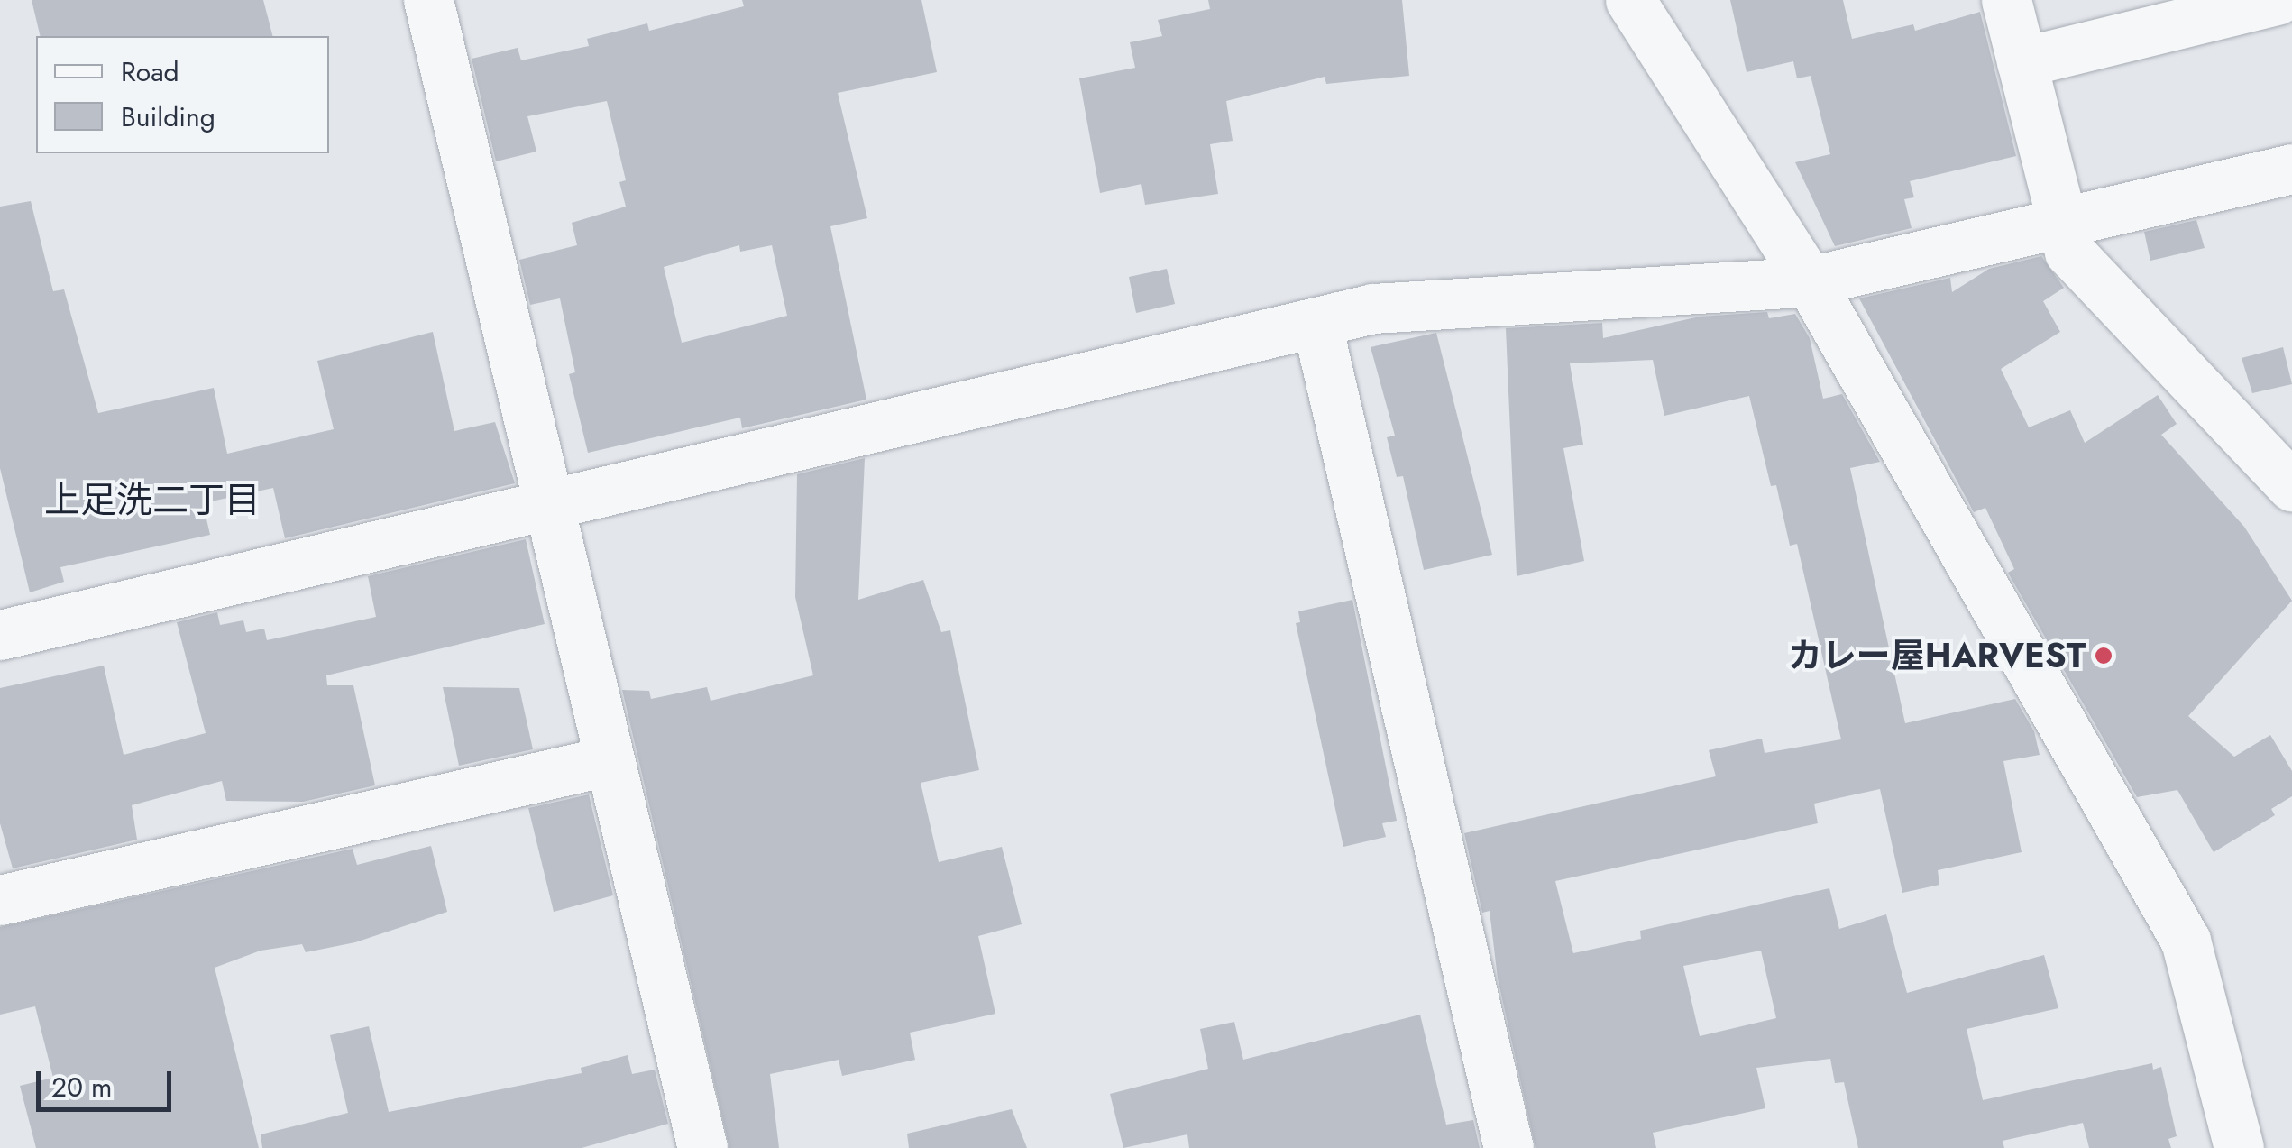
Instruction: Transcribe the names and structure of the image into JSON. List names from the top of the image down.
{
  "districts": ["上足洗二丁目"],
  "places": ["カレー屋HARVEST"],
  "legend": ["Road", "Building"],
  "scale_bar": "20 m"
}
